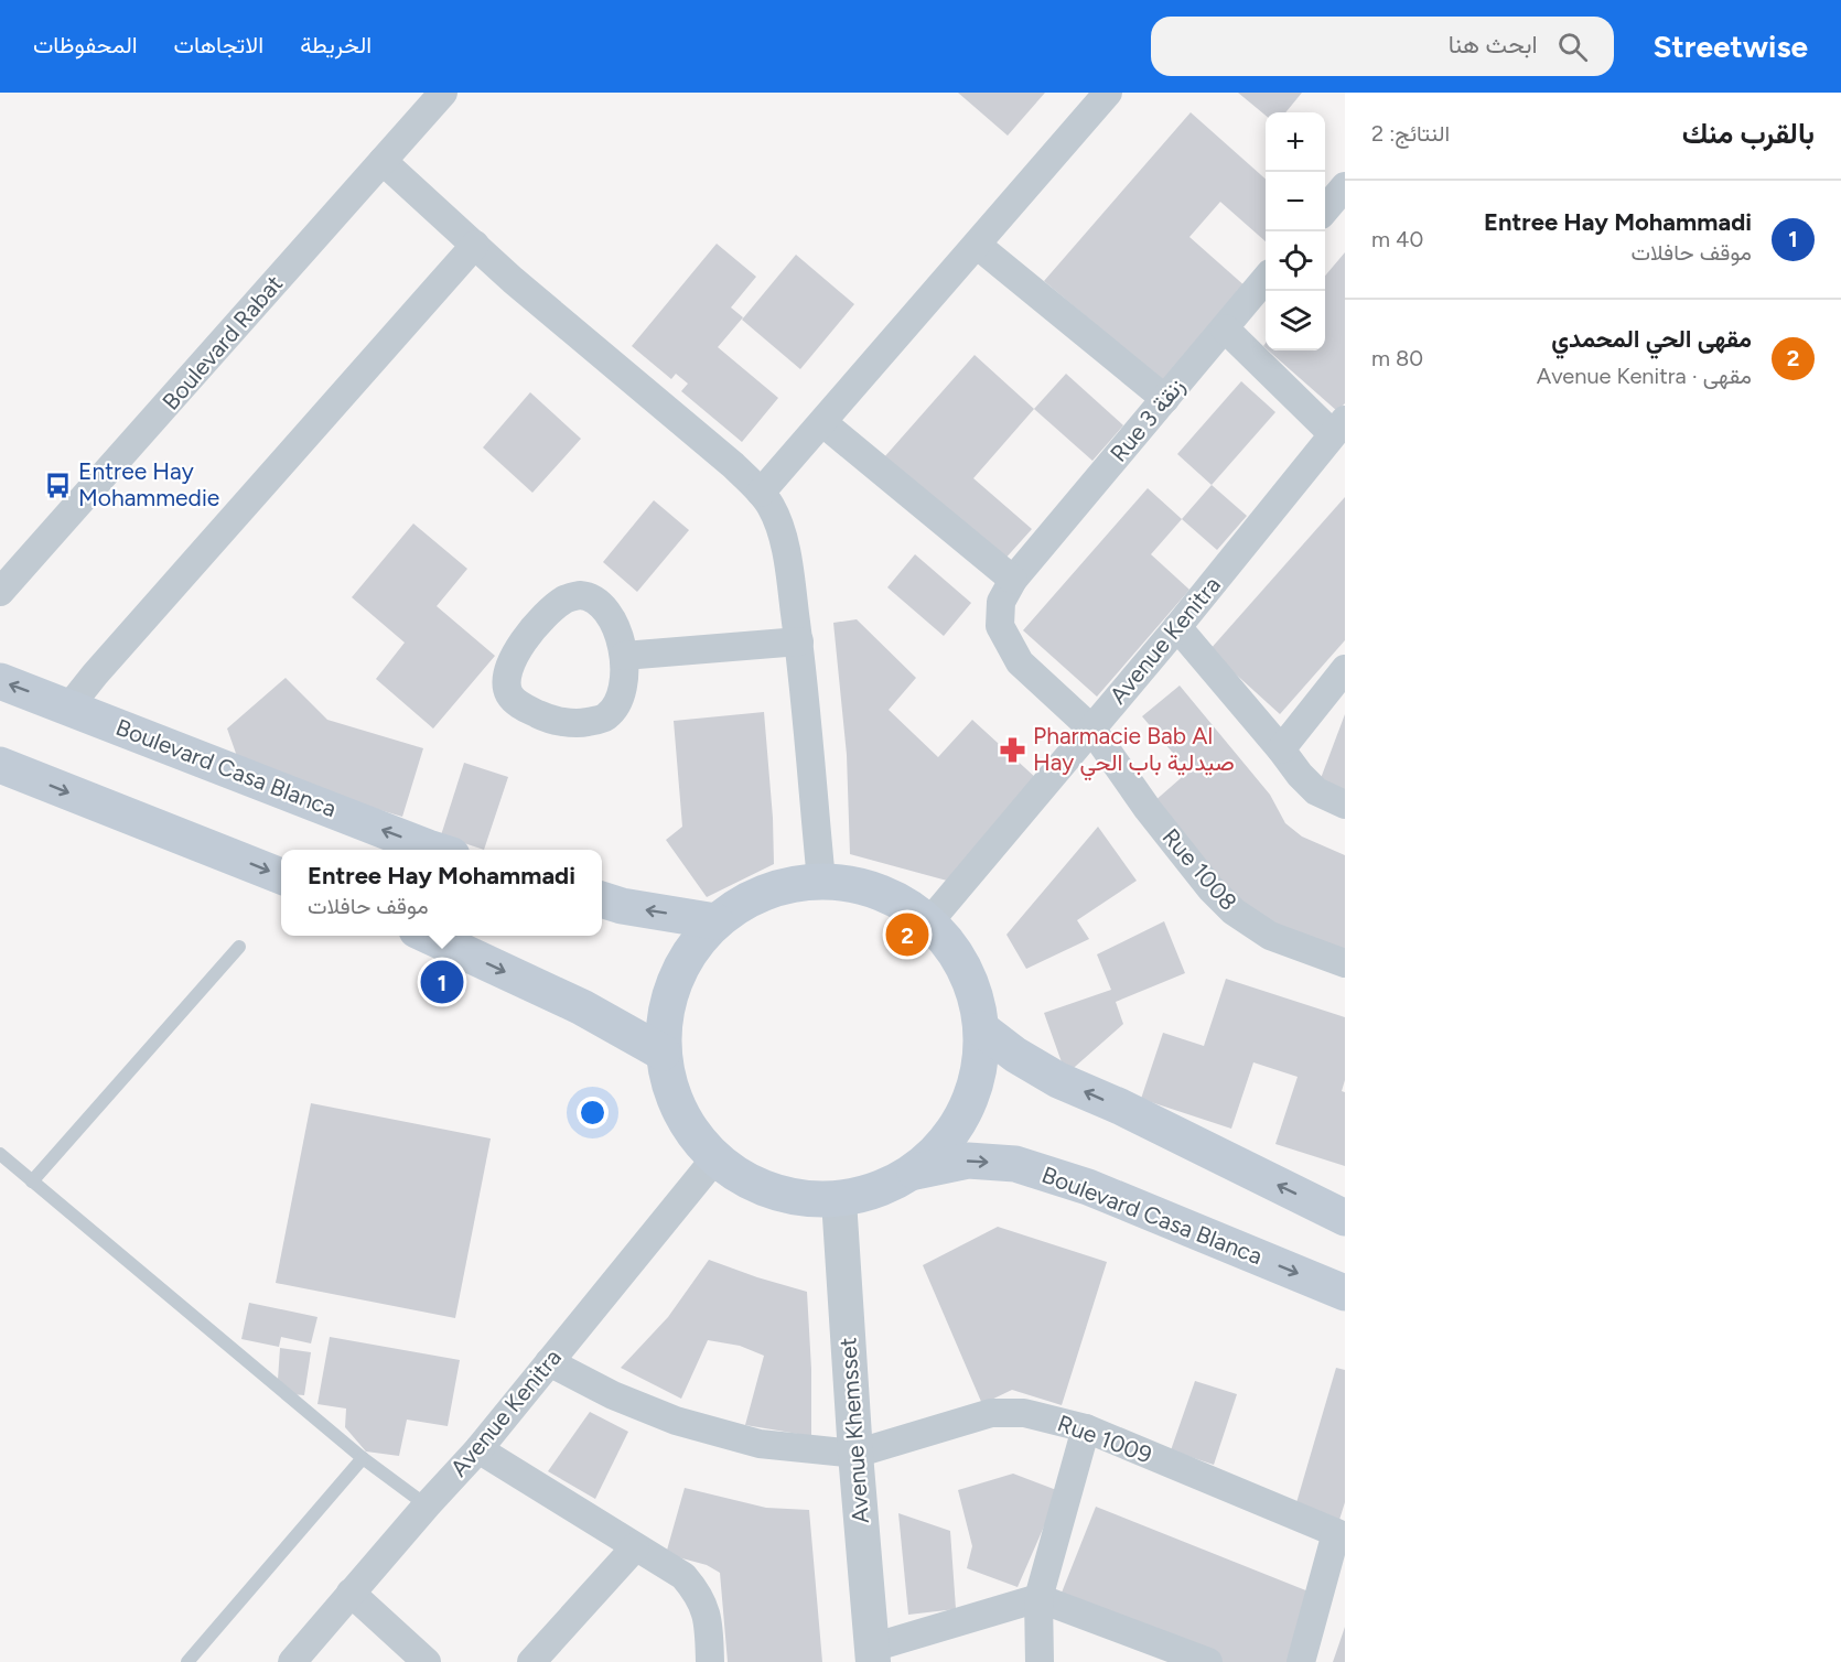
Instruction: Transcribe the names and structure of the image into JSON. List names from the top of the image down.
{
  "streets": {
    "main road": ["Boulevard Casa Blanca"],
    "street": [
      "Boulevard Rabat",
      "Rue 3 زنقة",
      "Avenue Kenitra",
      "Rue 1008",
      "Avenue Khemsset",
      "Rue 1009"
    ]
  },
  "crossings": [
    ["Rue 3 زنقة", "Avenue Kenitra"],
    ["Rue 3 زنقة", "Rue 1008"],
    ["Avenue Kenitra", "Rue 1008"],
    ["Avenue Khemsset", "Rue 1009"]
  ],
  "places": {
    "bus stop": ["Entree Hay Mohammedie"],
    "pharmacy": ["Pharmacie Bab Al Hay صيدلية باب الحي"]
  },
  "page": {
    "header": "Streetwise",
    "search": "ابحث هنا",
    "nav": ["الخريطة", "الاتجاهات", "المحفوظات"],
    "heading": ["بالقرب منك", "النتائج: 2"],
    "map_buttons": ["+", "−"],
    "list": [
      {
        "mark": "1",
        "name": "Entree Hay Mohammadi",
        "note": "موقف حافلات",
        "value": "40 m"
      },
      {
        "mark": "2",
        "name": "مقهى الحي المحمدي",
        "note": "مقهى · Avenue Kenitra",
        "value": "80 m"
      }
    ],
    "popup": ["Entree Hay Mohammadi", "موقف حافلات"],
    "pins": ["2", "1"]
  }
}
